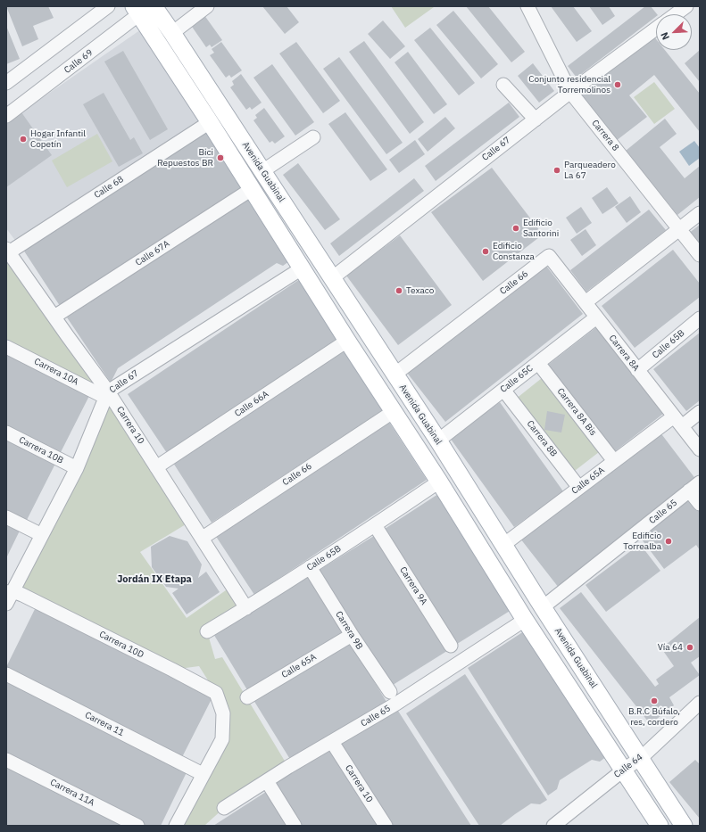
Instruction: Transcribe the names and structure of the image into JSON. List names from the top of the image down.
{
  "streets": {
    "main road": ["Avenida Guabinal"],
    "street": [
      "Calle 69",
      "Carrera 8",
      "Calle 67",
      "Calle 68",
      "Calle 67A",
      "Calle 66",
      "Calle 65B",
      "Carrera 8A",
      "Carrera 10A",
      "Calle 65C",
      "Calle 66A",
      "Carrera 8A Bis",
      "Carrera 10",
      "Carrera 8B",
      "Carrera 10B",
      "Calle 65A",
      "Calle 65",
      "Carrera 9A",
      "Carrera 9B",
      "Carrera 10D",
      "Carrera 11",
      "Calle 64",
      "Carrera 11A"
    ]
  },
  "crossings": [
    ["Calle 69", "Avenida Guabinal"],
    ["Carrera 8", "Calle 67"],
    ["Calle 67", "Avenida Guabinal"],
    ["Calle 67", "Carrera 10A"],
    ["Calle 67", "Carrera 10"],
    ["Calle 67", "Carrera 10B"],
    ["Calle 67", "Carrera 10D"],
    ["Avenida Guabinal", "Calle 68"],
    ["Avenida Guabinal", "Calle 67A"],
    ["Avenida Guabinal", "Calle 66"],
    ["Avenida Guabinal", "Calle 65B"],
    ["Avenida Guabinal", "Calle 65C"],
    ["Avenida Guabinal", "Calle 66A"],
    ["Avenida Guabinal", "Calle 65A"],
    ["Avenida Guabinal", "Calle 65"],
    ["Avenida Guabinal", "Calle 64"],
    ["Calle 68", "Carrera 10"],
    ["Calle 67A", "Carrera 10"],
    ["Calle 66", "Carrera 8A"],
    ["Calle 66", "Carrera 10"],
    ["Calle 65B", "Carrera 8A"],
    ["Calle 65B", "Carrera 10"],
    ["Calle 65B", "Carrera 9A"],
    ["Calle 65B", "Carrera 9B"],
    ["Carrera 8A", "Calle 65C"],
    ["Carrera 8A", "Calle 65A"],
    ["Carrera 10A", "Carrera 10"],
    ["Calle 65C", "Carrera 8A Bis"],
    ["Calle 65C", "Carrera 8B"],
    ["Calle 66A", "Carrera 10"],
    ["Carrera 8A Bis", "Calle 65A"],
    ["Carrera 10", "Calle 65"],
    ["Carrera 8B", "Calle 65A"],
    ["Calle 65A", "Carrera 9B"],
    ["Carrera 10D", "Carrera 11"]
  ],
  "districts": ["Jordán IX Etapa"],
  "places": [
    "Conjunto residencial Torremolinos",
    "Hogar Infantil Copetín",
    "Bici Repuestos BR",
    "Parqueadero La 67",
    "Edificio Santorini",
    "Edificio Constanza",
    "Texaco",
    "Edificio Torrealba",
    "Vía 64",
    "B.R.C Búfalo, res, cordero"
  ],
  "north": "bottom left"
}
